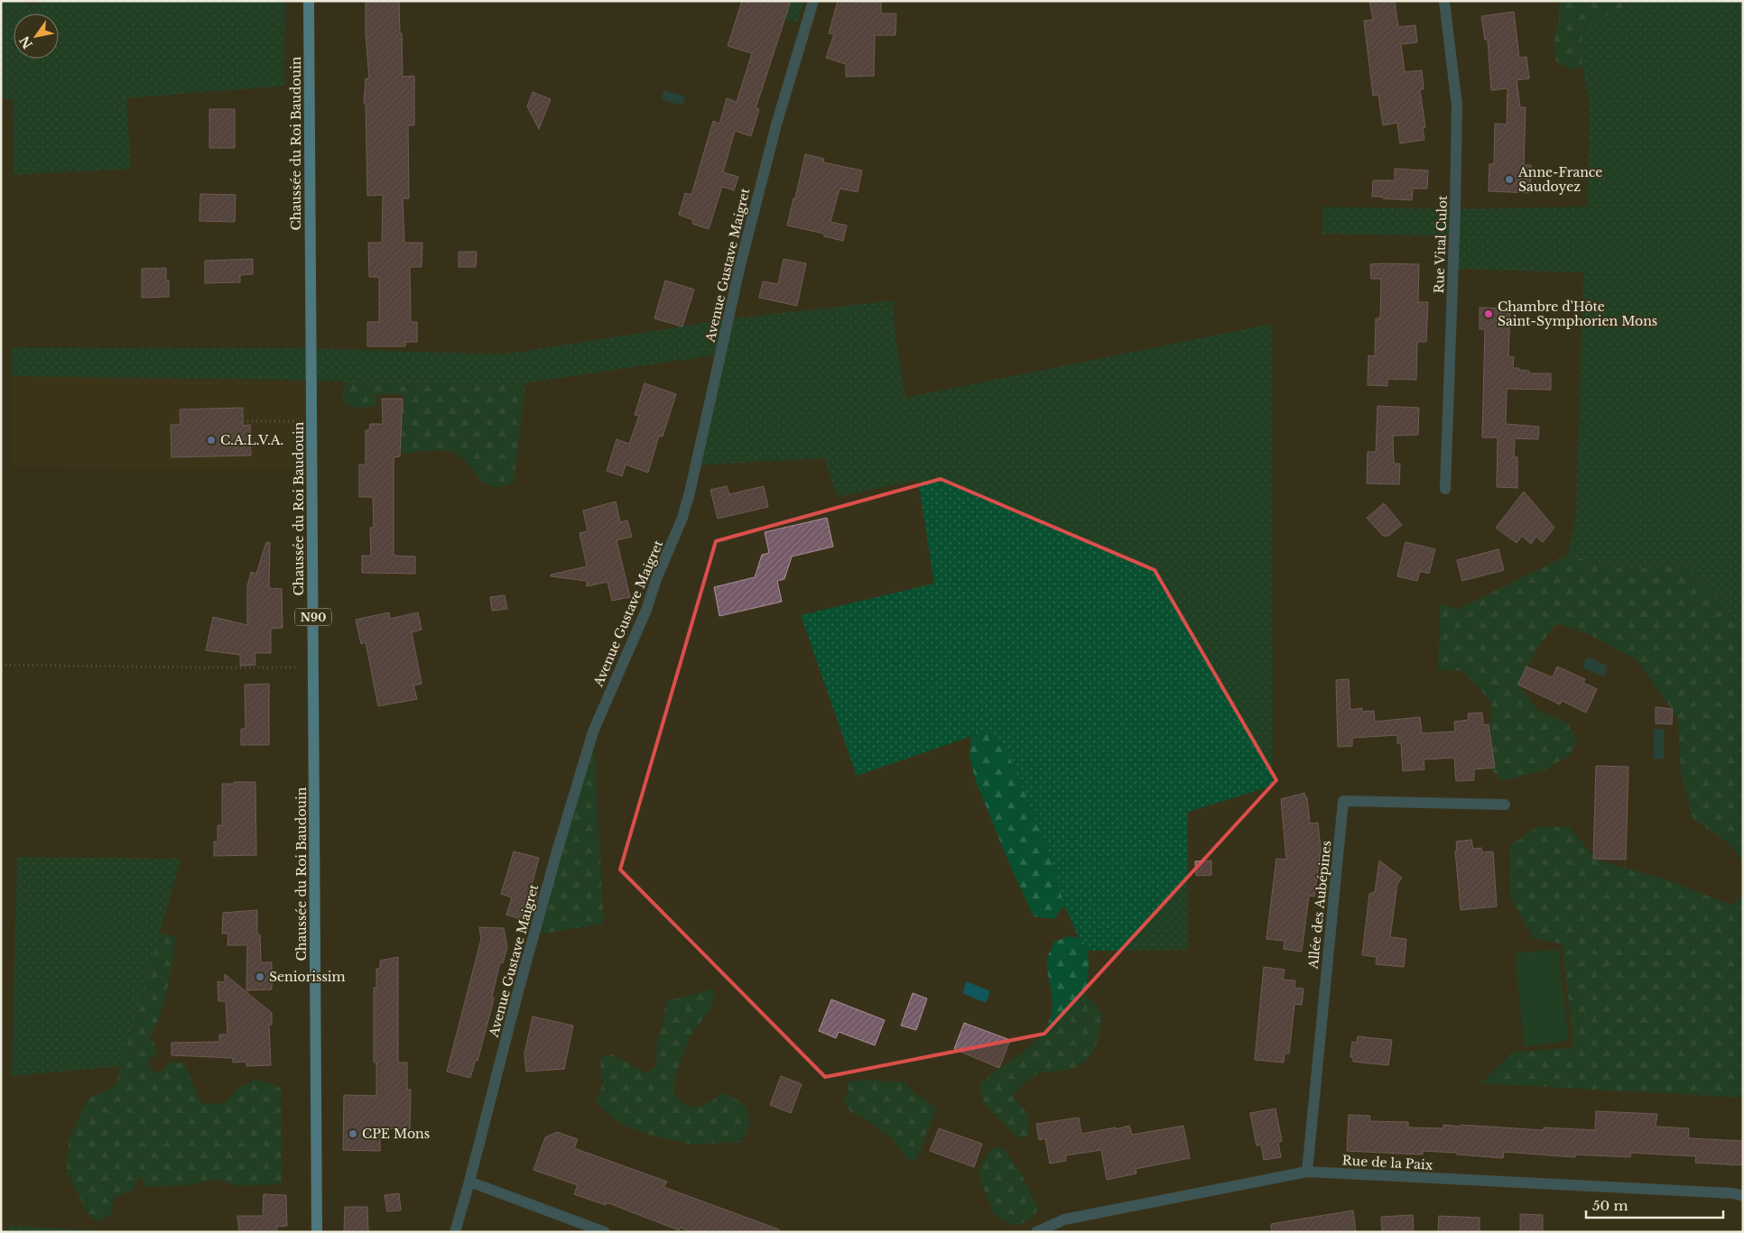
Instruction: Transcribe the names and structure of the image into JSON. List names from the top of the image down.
{
  "streets": {
    "main road": ["Chaussée du Roi Baudouin", "N90"],
    "street": [
      "Rue Vital Culot",
      "Avenue Gustave Maigret",
      "Allée des Aubépines",
      "Rue de la Paix"
    ]
  },
  "crossings": [
    ["Allée des Aubépines", "Rue de la Paix"]
  ],
  "places": [
    "Anne-France Saudoyez",
    "Chambre d'Hôte Saint-Symphorien Mons",
    "C.A.L.V.A.",
    "Seniorissim",
    "CPE Mons"
  ],
  "scale_bar": "50 m",
  "north": "bottom left"
}
